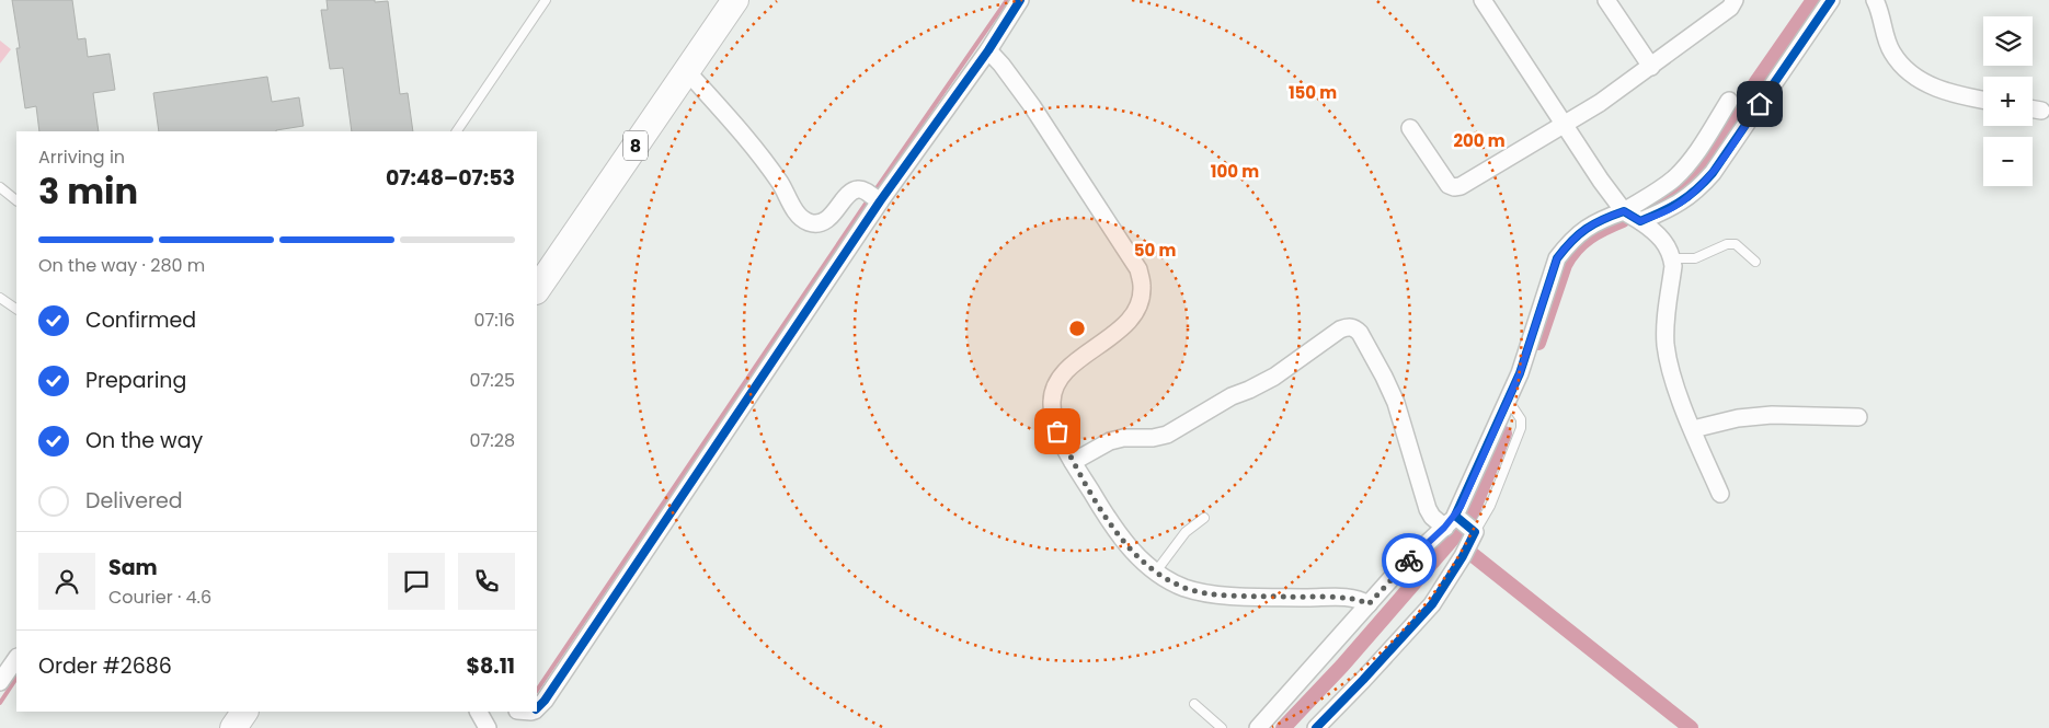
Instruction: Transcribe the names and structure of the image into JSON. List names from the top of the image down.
{
  "streets": {
    "main road": ["8"]
  },
  "page": {
    "map_buttons": ["+", "−"],
    "heading": ["3 min", "Arriving in", "07:48–07:53"],
    "panel": [
      "Sam",
      "Courier · 4.6",
      "Order #2686",
      "$8.11"
    ],
    "bar": "On the way · 280 m",
    "list": [
      ["Confirmed", "07:16"],
      ["Preparing", "07:25"],
      ["On the way", "07:28"],
      "Delivered"
    ]
  },
  "rings": [
    "150 m",
    "200 m",
    "100 m",
    "50 m"
  ]
}
